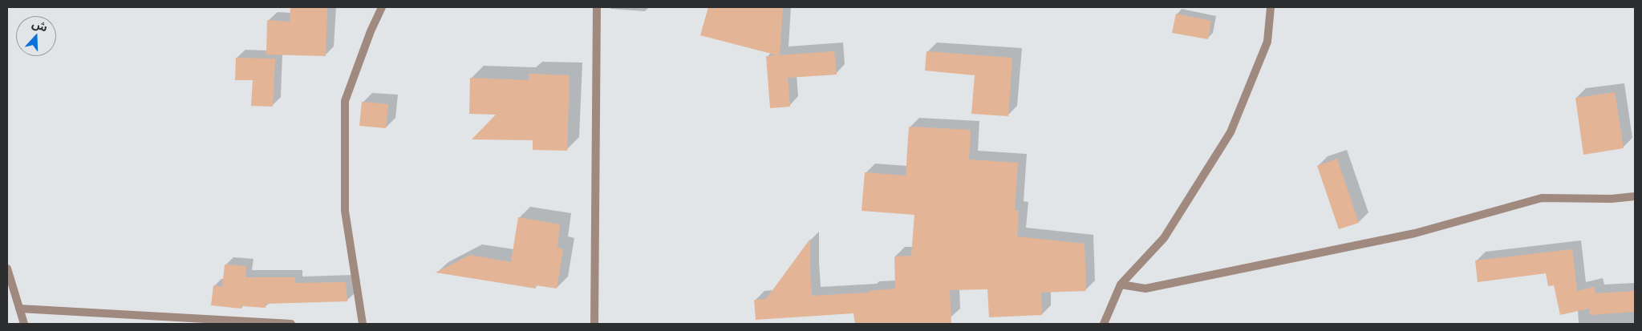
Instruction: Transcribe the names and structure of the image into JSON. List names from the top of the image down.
{
  "north": "top"
}
